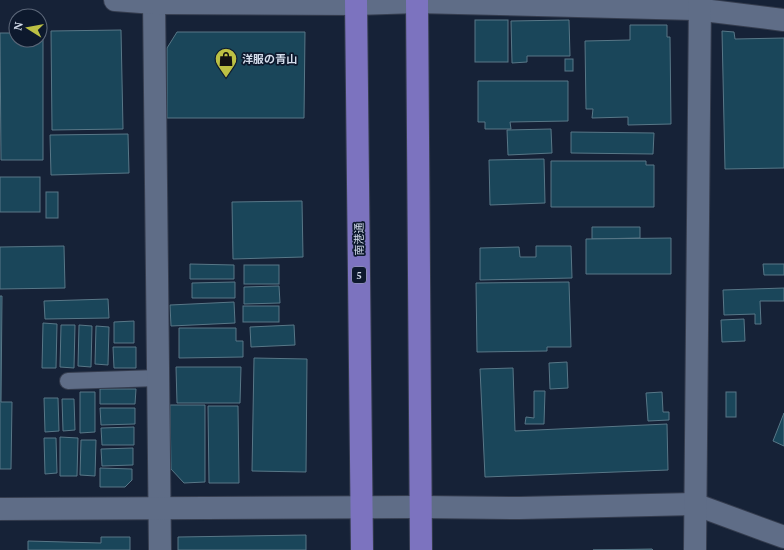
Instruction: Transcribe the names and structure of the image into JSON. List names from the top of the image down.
{
  "streets": {
    "main road": ["南港通", "5"]
  },
  "places": {
    "shop": ["洋服の青山"]
  },
  "north": "left"
}
